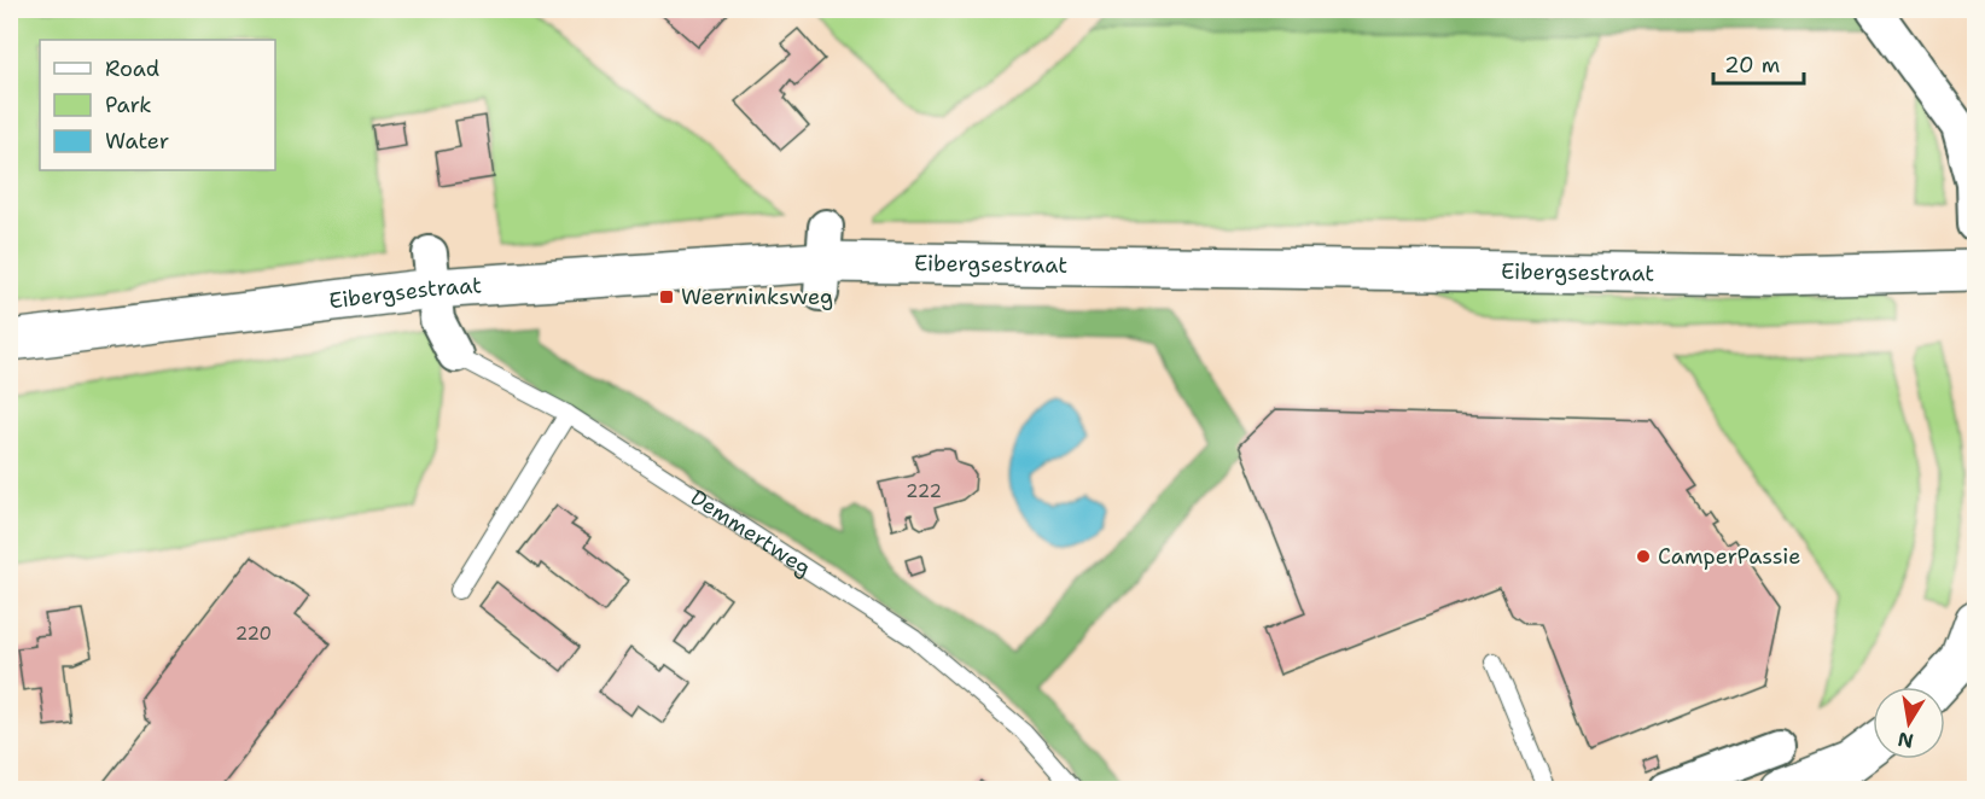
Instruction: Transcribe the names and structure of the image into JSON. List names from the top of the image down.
{
  "streets": {
    "main road": ["Eibergsestraat"],
    "street": ["Demmertweg"]
  },
  "crossings": [
    ["Eibergsestraat", "Demmertweg"]
  ],
  "places": {
    "transit": ["Weerninksweg"],
    "other": ["CamperPassie"]
  },
  "house_numbers": ["222", "220"],
  "legend": ["Road", "Park", "Water"],
  "scale_bar": "20 m",
  "north": "bottom"
}
